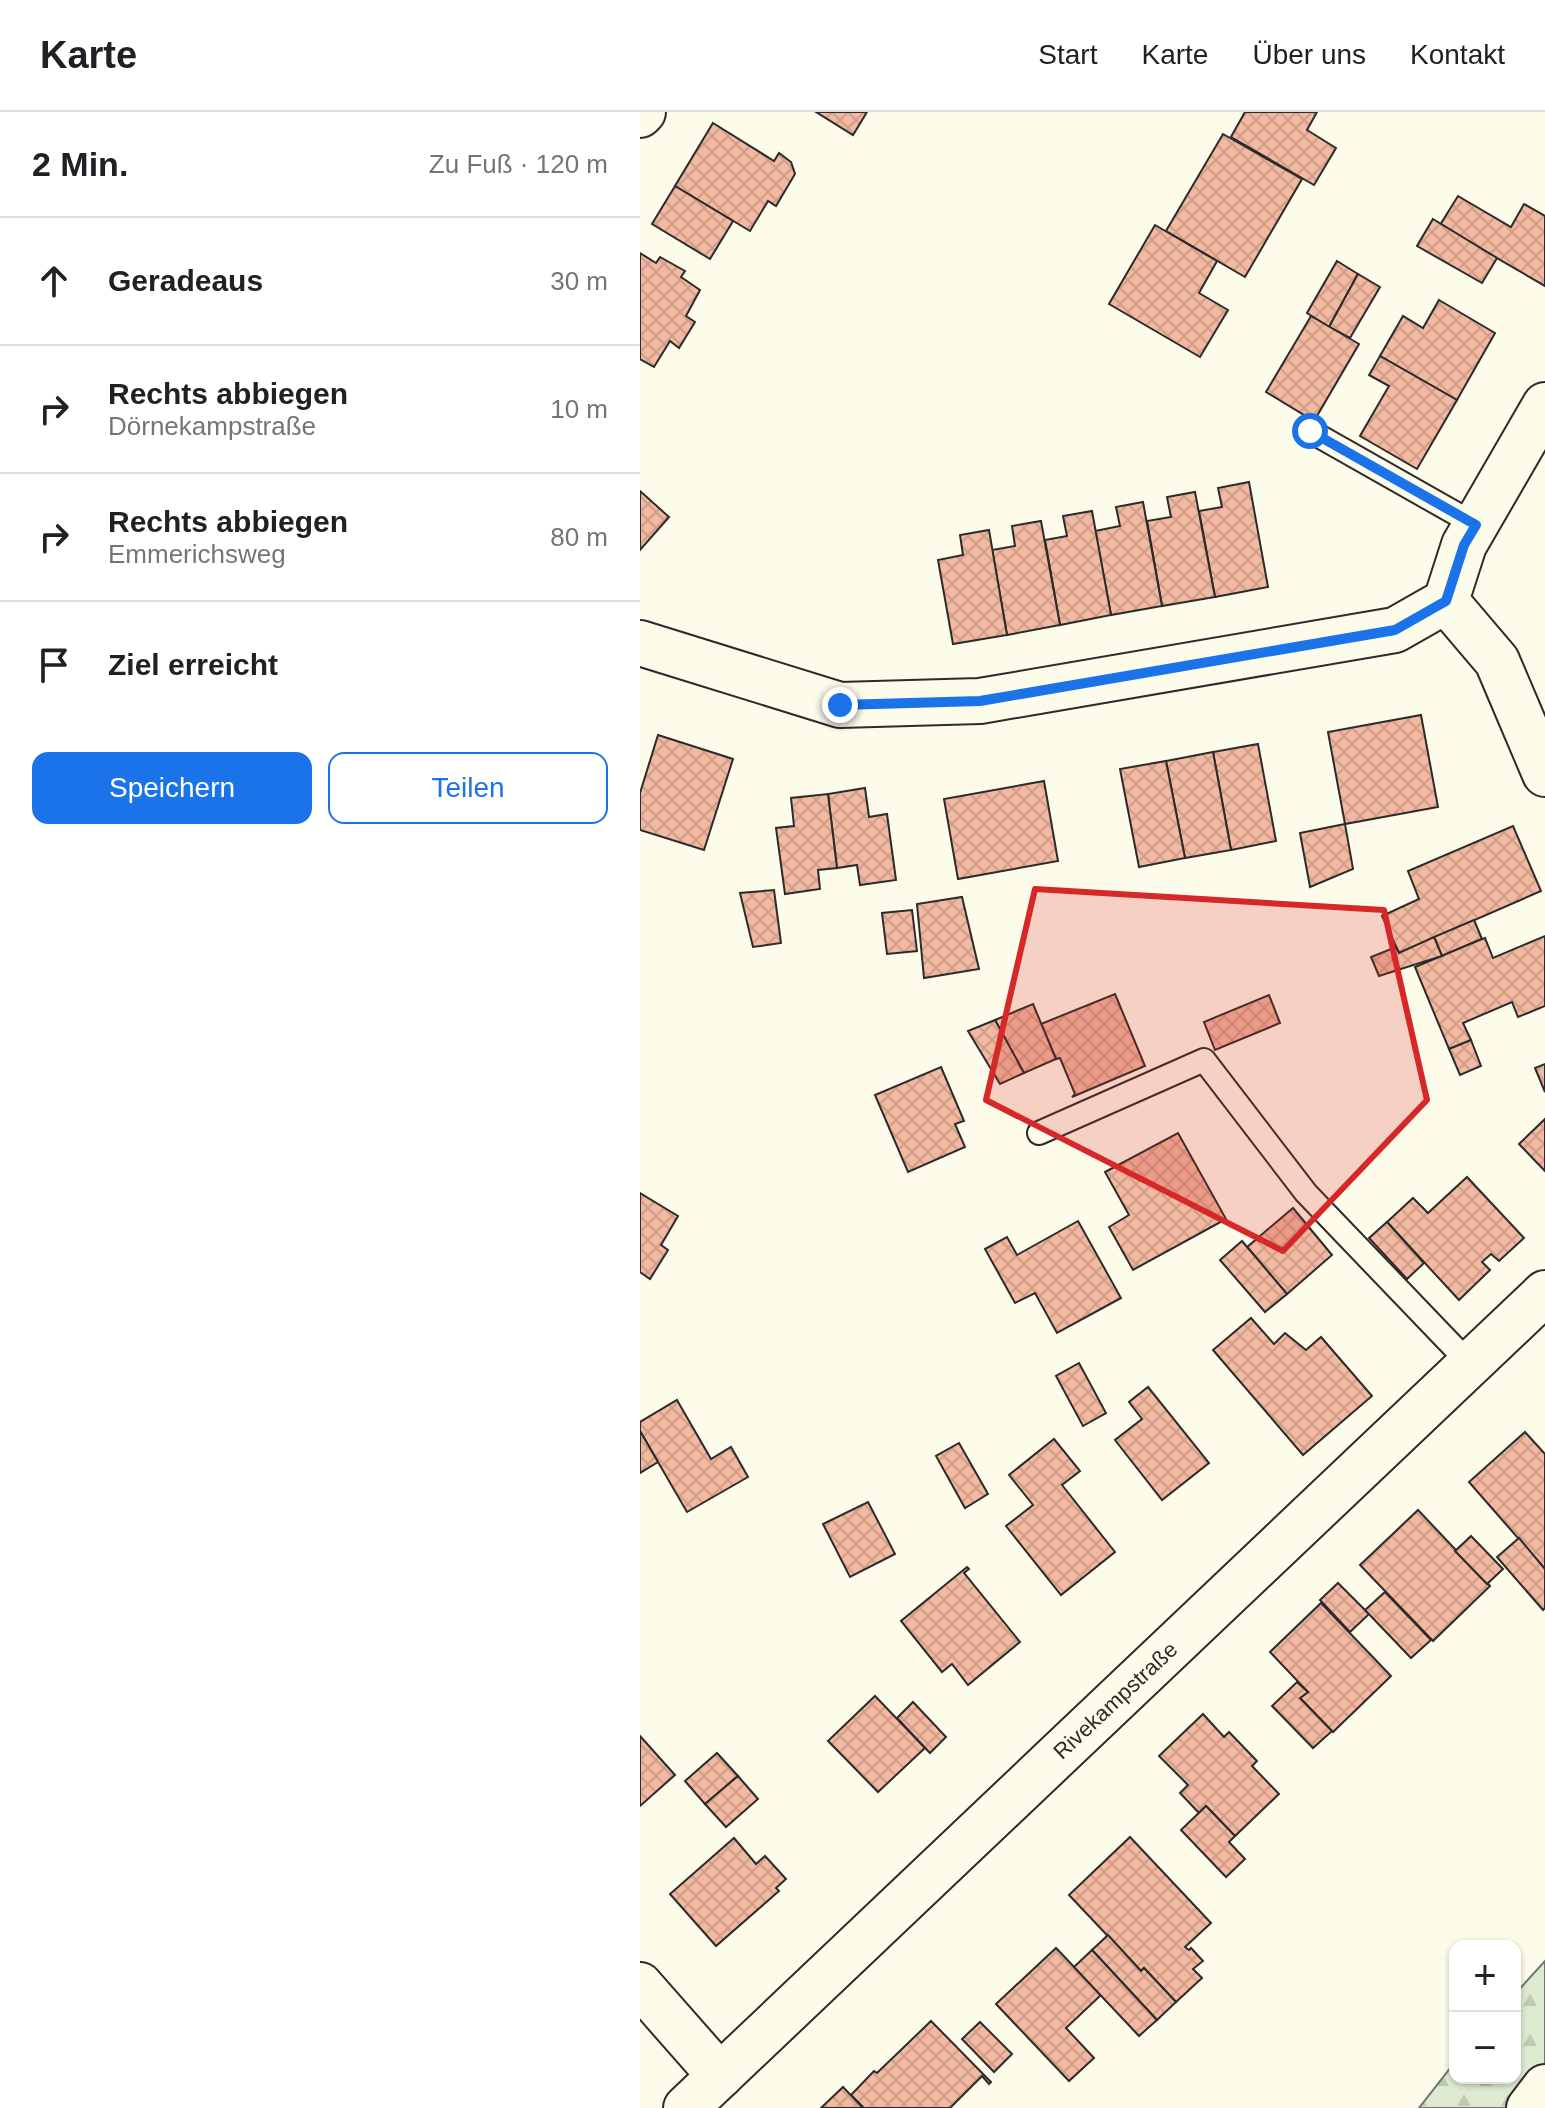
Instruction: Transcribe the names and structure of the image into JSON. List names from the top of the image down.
{
  "streets": {
    "street": ["Rivekampstraße"]
  },
  "page": {
    "header": "Karte",
    "nav": [
      "Start",
      "Karte",
      "Über uns",
      "Kontakt"
    ],
    "heading": ["2 Min.", "Zu Fuß · 120 m"],
    "list": [
      ["Geradeaus", "30 m"],
      ["Rechts abbiegen", "Dörnekampstraße", "10 m"],
      ["Rechts abbiegen", "Emmerichsweg", "80 m"],
      "Ziel erreicht"
    ],
    "buttons": ["Speichern", "Teilen"],
    "map_buttons": ["+", "−"]
  }
}
